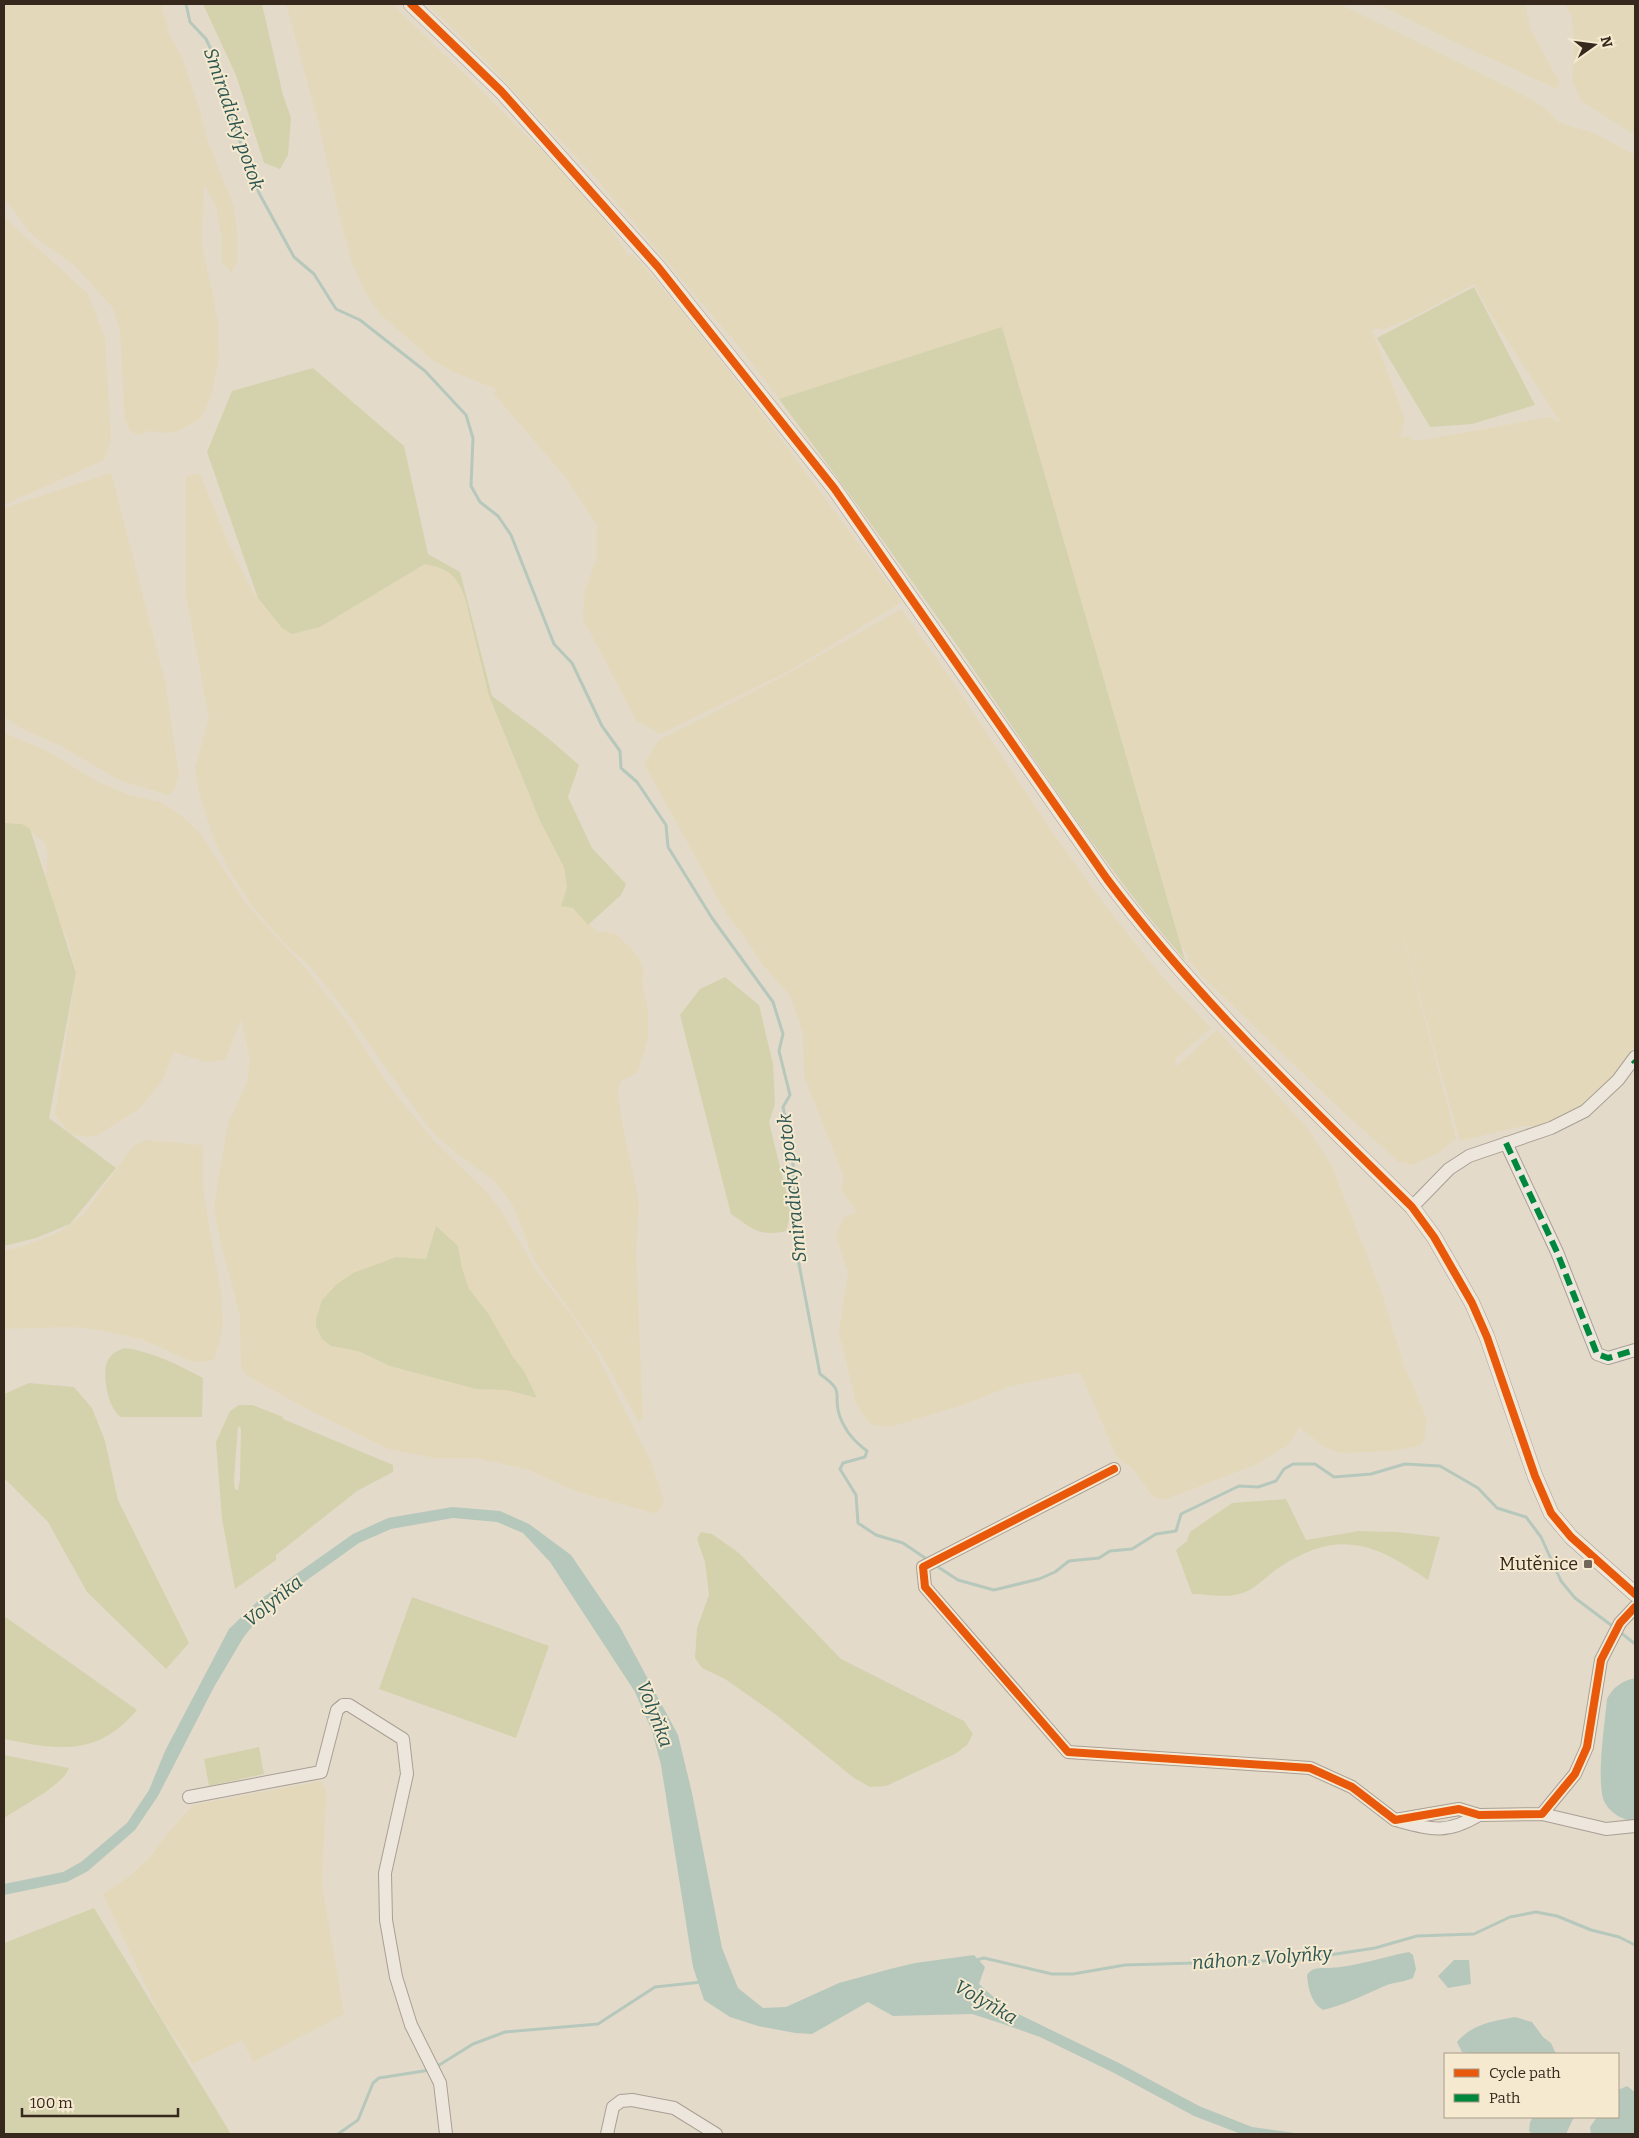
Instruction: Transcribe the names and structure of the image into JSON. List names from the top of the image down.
{
  "water": ["Smiradický potok", "Volyňka", "náhon z Volyňky"],
  "places": {
    "transit": ["Mutěnice"]
  },
  "legend": ["Cycle path", "Path"],
  "scale_bar": "100 m",
  "north": "right"
}
